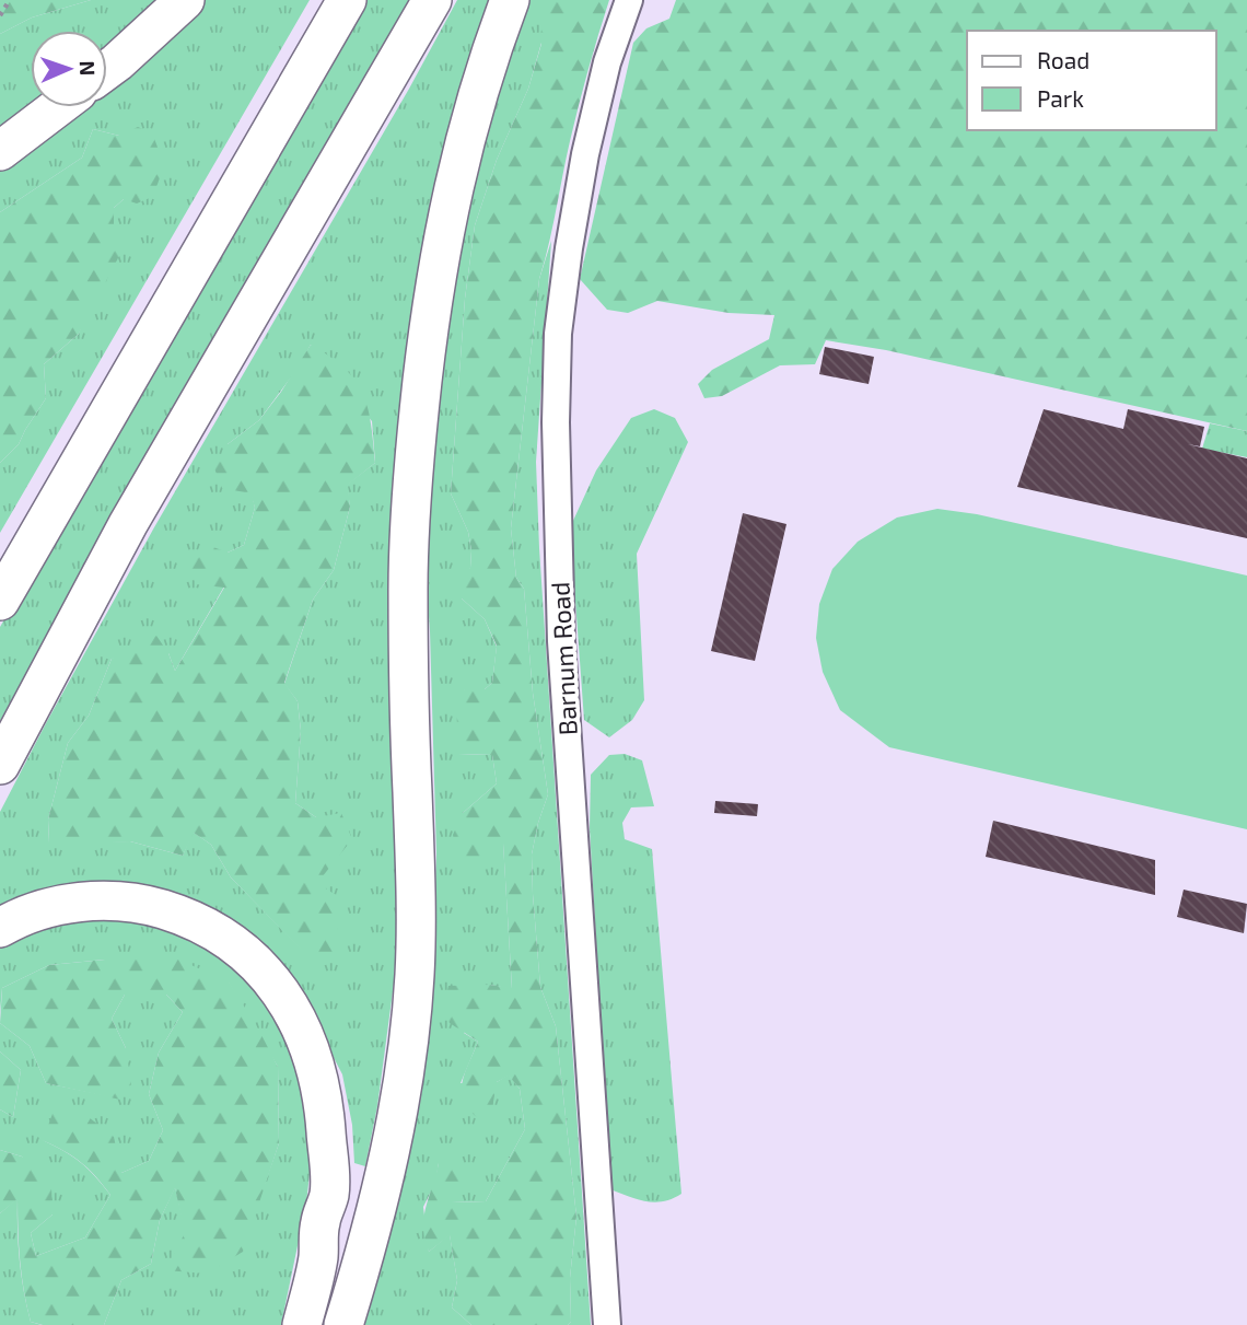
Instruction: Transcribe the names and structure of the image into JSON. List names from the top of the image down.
{
  "streets": {
    "street": ["Barnum Road"]
  },
  "legend": ["Road", "Park"],
  "north": "right"
}
